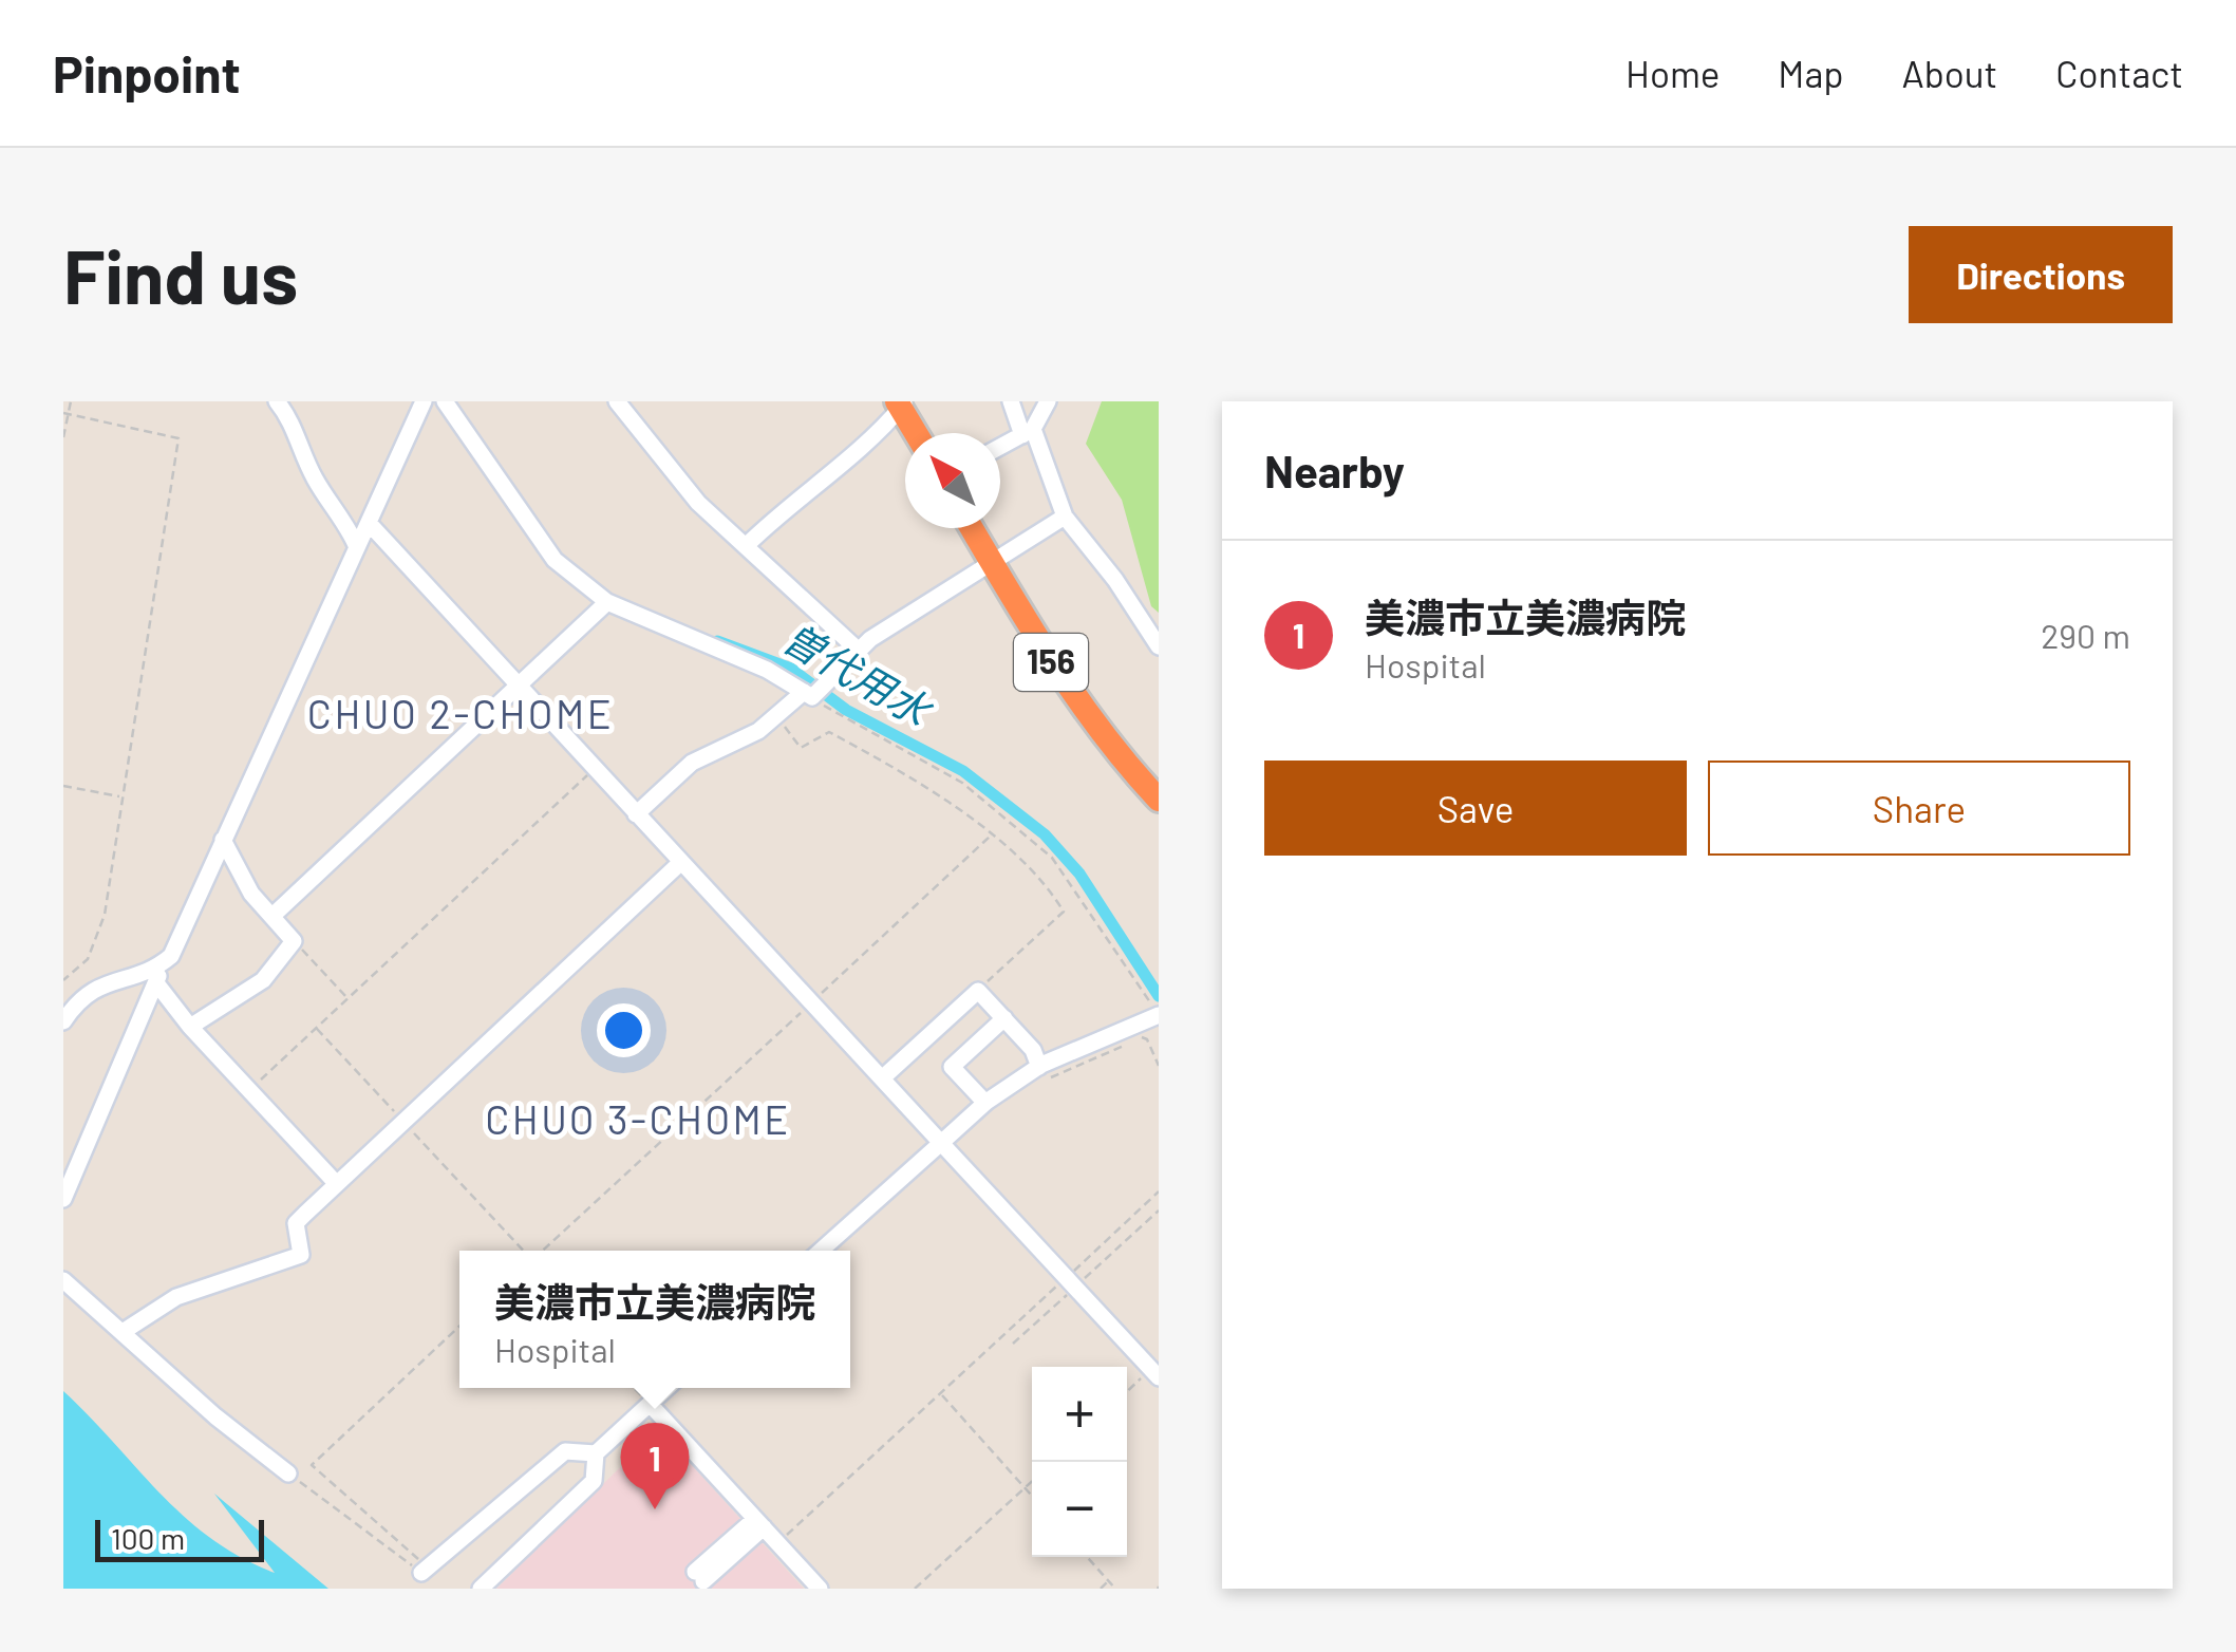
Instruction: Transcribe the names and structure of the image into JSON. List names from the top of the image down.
{
  "streets": {
    "highway": ["156"]
  },
  "districts": ["CHUO 2-CHOME", "CHUO 3-CHOME"],
  "water": ["曽代用水"],
  "scale_bar": "100 m",
  "north": "top left",
  "page": {
    "header": "Pinpoint",
    "nav": [
      "Home",
      "Map",
      "About",
      "Contact"
    ],
    "buttons": [
      "Directions",
      ["Save", "Share"]
    ],
    "title": "Find us",
    "heading": "Nearby",
    "list": [
      {
        "mark": "1",
        "name": "美濃市立美濃病院",
        "note": "Hospital",
        "value": "290 m"
      }
    ],
    "popup": ["美濃市立美濃病院", "Hospital"],
    "map_buttons": ["+", "−"],
    "pins": "1",
    "scale": "100 m"
  }
}
